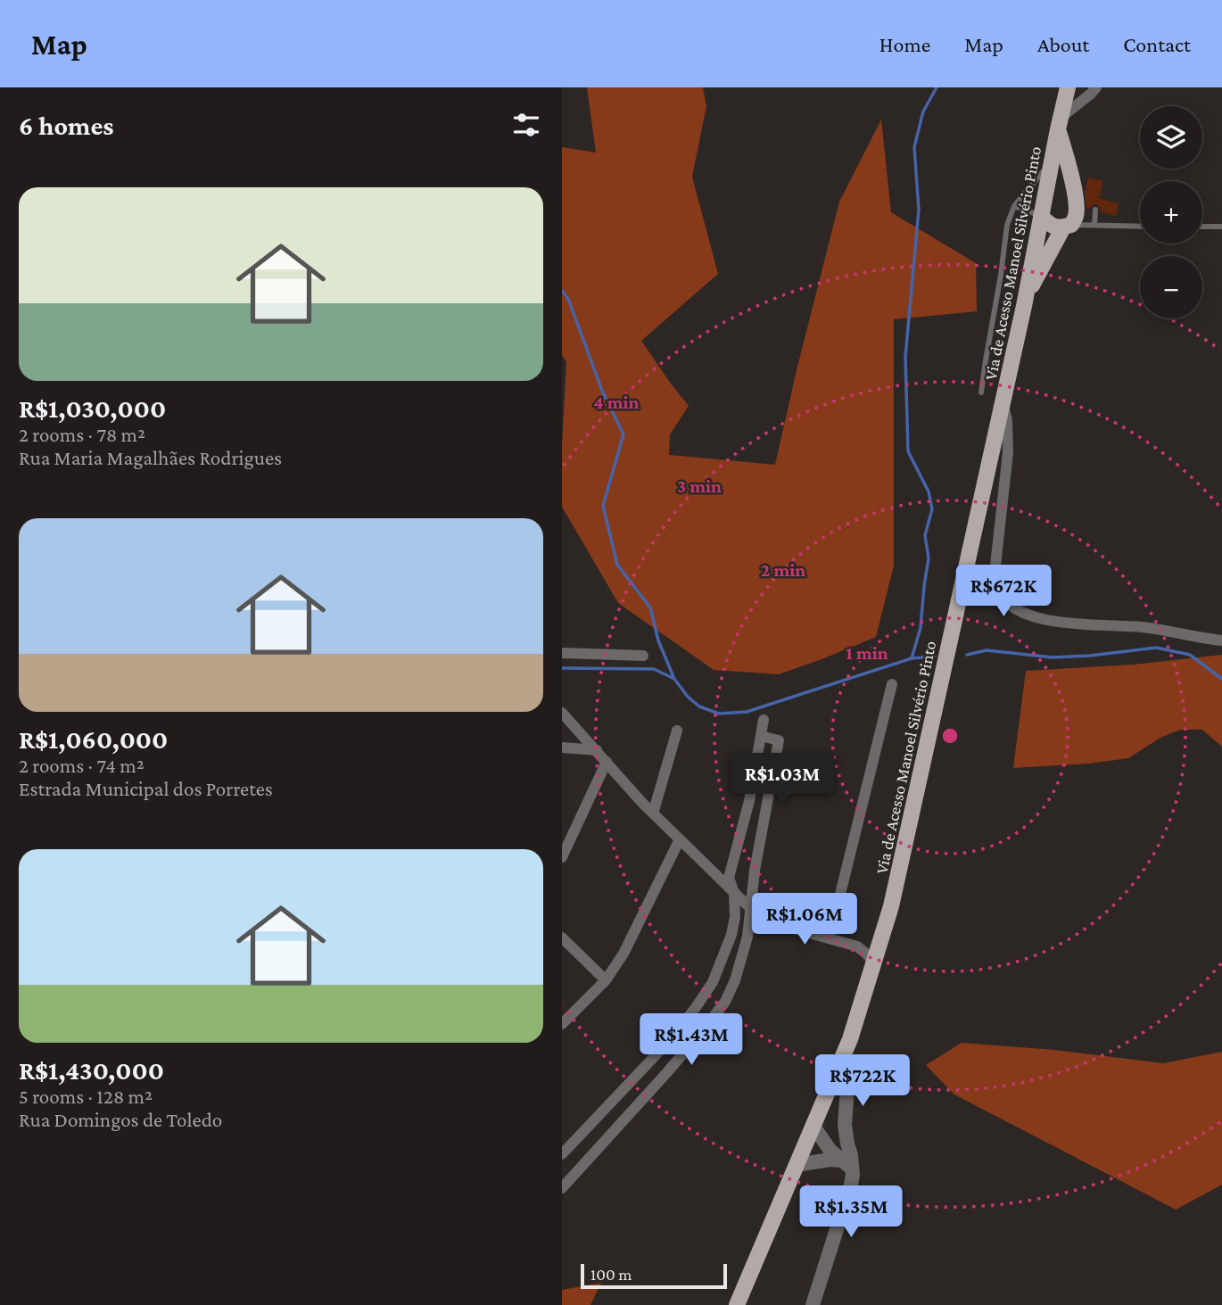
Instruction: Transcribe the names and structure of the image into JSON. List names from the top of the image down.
{
  "streets": {
    "main road": ["Via de Acesso Manoel Silvério Pinto"]
  },
  "scale_bar": "100 m",
  "page": {
    "header": "Map",
    "nav": [
      "Home",
      "Map",
      "About",
      "Contact"
    ],
    "heading": "6 homes",
    "map_buttons": ["+", "−"],
    "list": [
      {
        "name": "R$1,030,000",
        "note": "2 rooms · 78 m² · Rua Maria Magalhães Rodrigues"
      },
      {
        "name": "R$1,060,000",
        "note": "2 rooms · 74 m² · Estrada Municipal dos Porretes"
      },
      {
        "name": "R$1,430,000",
        "note": "5 rooms · 128 m² · Rua Domingos de Toledo"
      }
    ],
    "price": [
      "R$672K",
      "R$1.03M",
      "R$1.06M",
      "R$1.43M",
      "R$722K",
      "R$1.35M"
    ],
    "scale": "100 m"
  },
  "rings": [
    "4 min",
    "3 min",
    "2 min",
    "1 min"
  ]
}
